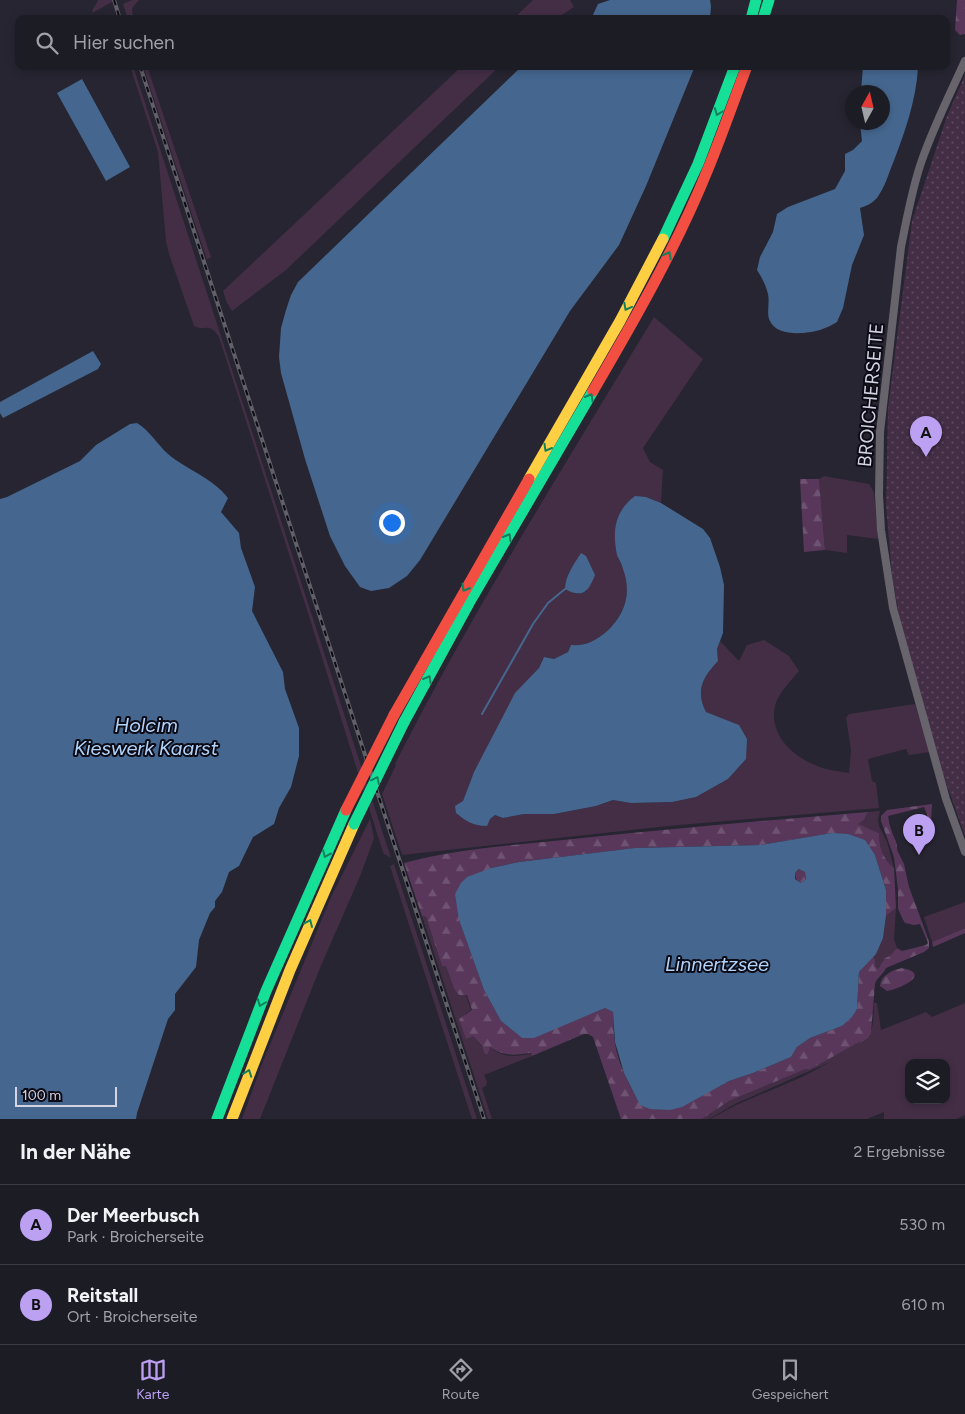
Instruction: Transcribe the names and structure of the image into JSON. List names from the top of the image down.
{
  "streets": {
    "street": ["BROICHERSEITE"]
  },
  "water": ["Holcim Kieswerk Kaarst", "Linnertzsee"],
  "scale_bar": "100 m",
  "north": "top",
  "page": {
    "search": "Hier suchen",
    "pins": ["A", "B"],
    "scale": "100 m",
    "heading": ["In der Nähe", "2 Ergebnisse"],
    "list": [
      {
        "mark": "A",
        "name": "Der Meerbusch",
        "note": "Park · Broicherseite",
        "value": "530 m"
      },
      {
        "mark": "B",
        "name": "Reitstall",
        "note": "Ort · Broicherseite",
        "value": "610 m"
      }
    ],
    "nav": ["Karte", "Route", "Gespeichert"]
  }
}
